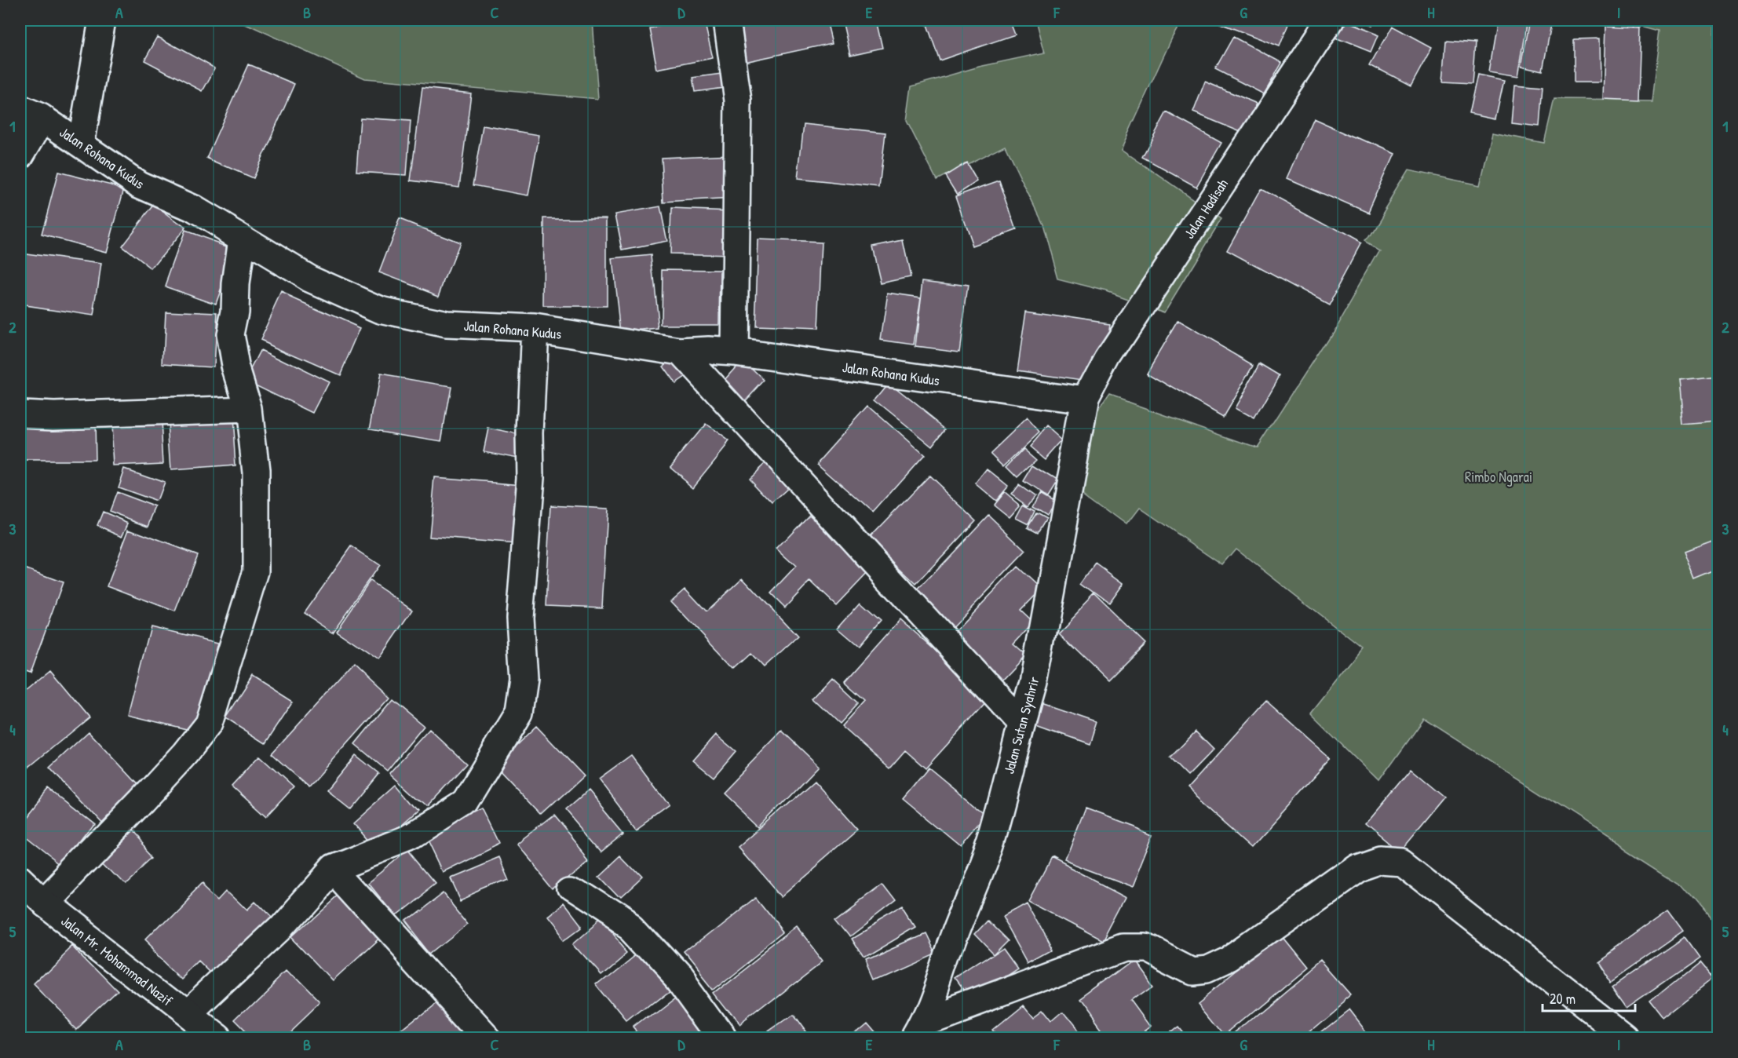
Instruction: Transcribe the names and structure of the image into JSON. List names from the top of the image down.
{
  "streets": {
    "street": [
      "Jalan Rohana Kudus",
      "Jalan Hadisah",
      "Jalan Sutan Syahrir",
      "Jalan Mr. Mohammad Nazif"
    ]
  },
  "crossings": [
    ["Jalan Rohana Kudus", "Jalan Hadisah"],
    ["Jalan Rohana Kudus", "Jalan Sutan Syahrir"],
    ["Jalan Hadisah", "Jalan Sutan Syahrir"]
  ],
  "parks": ["Rimbo Ngarai"],
  "scale_bar": "20 m",
  "grid": {
    "columns": [
      "A",
      "B",
      "C",
      "D",
      "E",
      "F",
      "G",
      "H",
      "I"
    ],
    "rows": [
      "1",
      "2",
      "3",
      "4",
      "5"
    ]
  }
}
